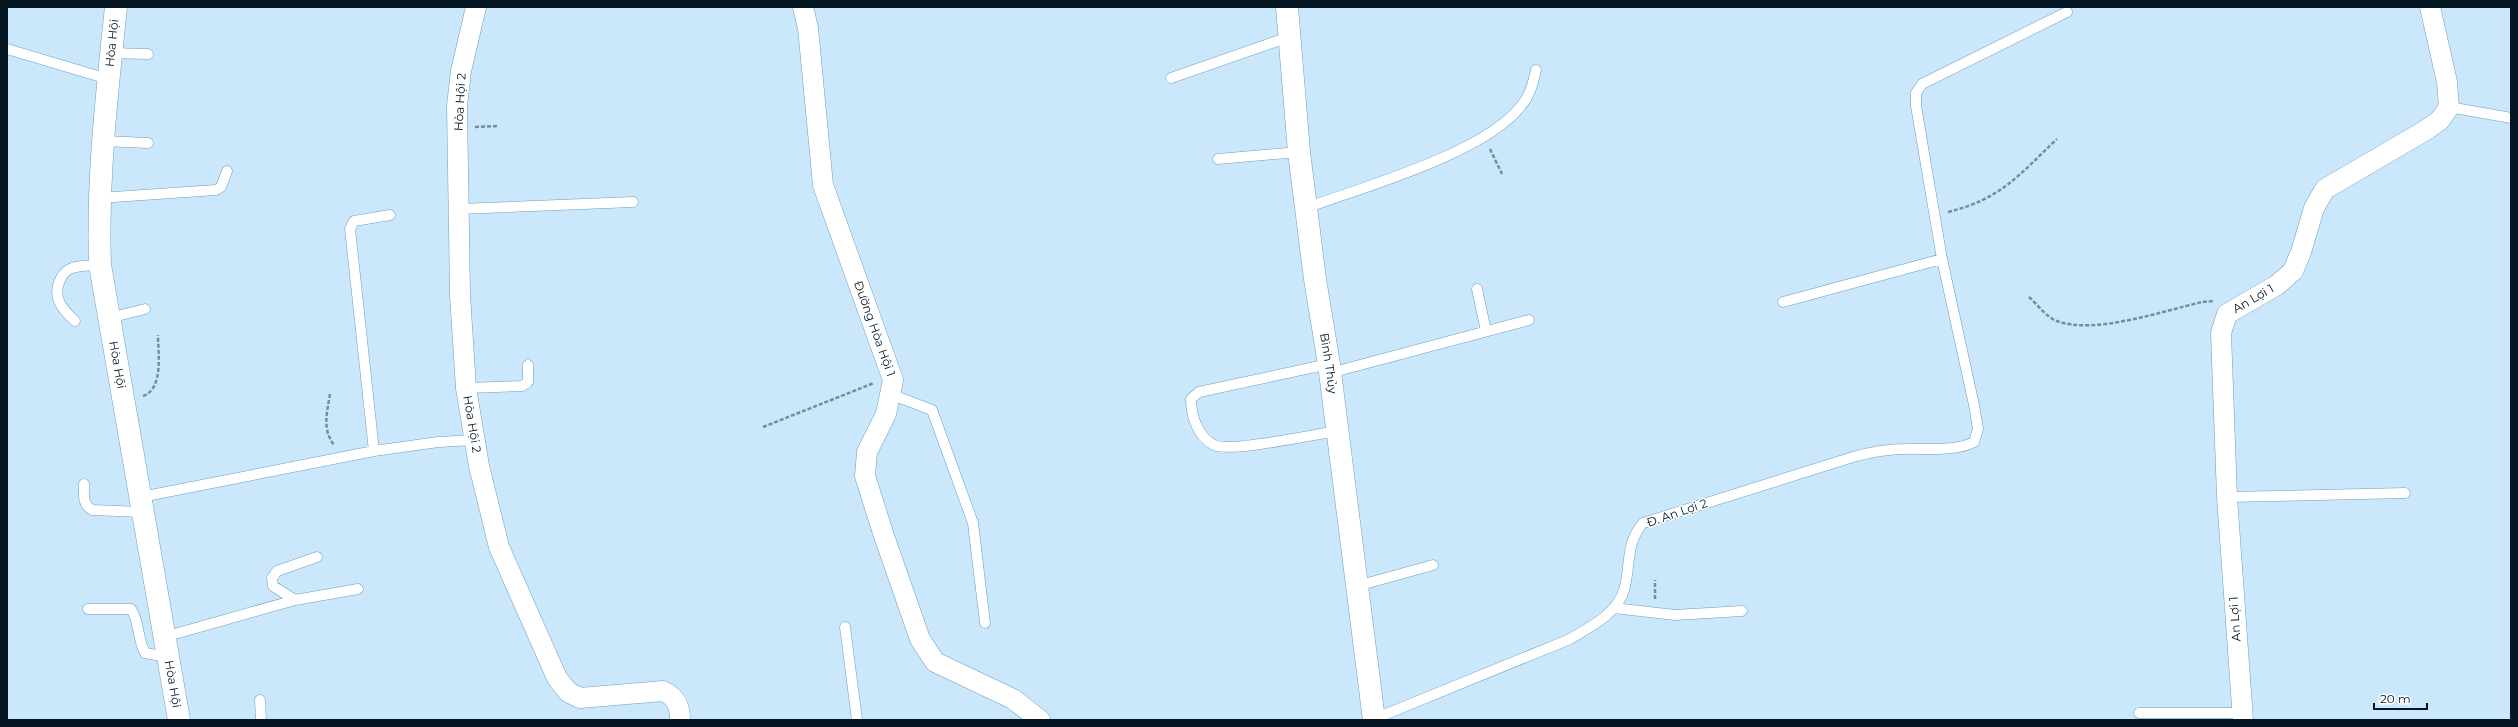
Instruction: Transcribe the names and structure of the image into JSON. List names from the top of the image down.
{
  "streets": {
    "main road": ["Hòa Hội", "Bình Thủy"],
    "street": ["Hòa Hội 2", "An Lợi 1", "Đường Hòa Hội 1"],
    "lane": ["Đ. An Lợi 2"]
  },
  "crossings": [
    ["Bình Thủy", "Đ. An Lợi 2"]
  ],
  "scale_bar": "20 m"
}
